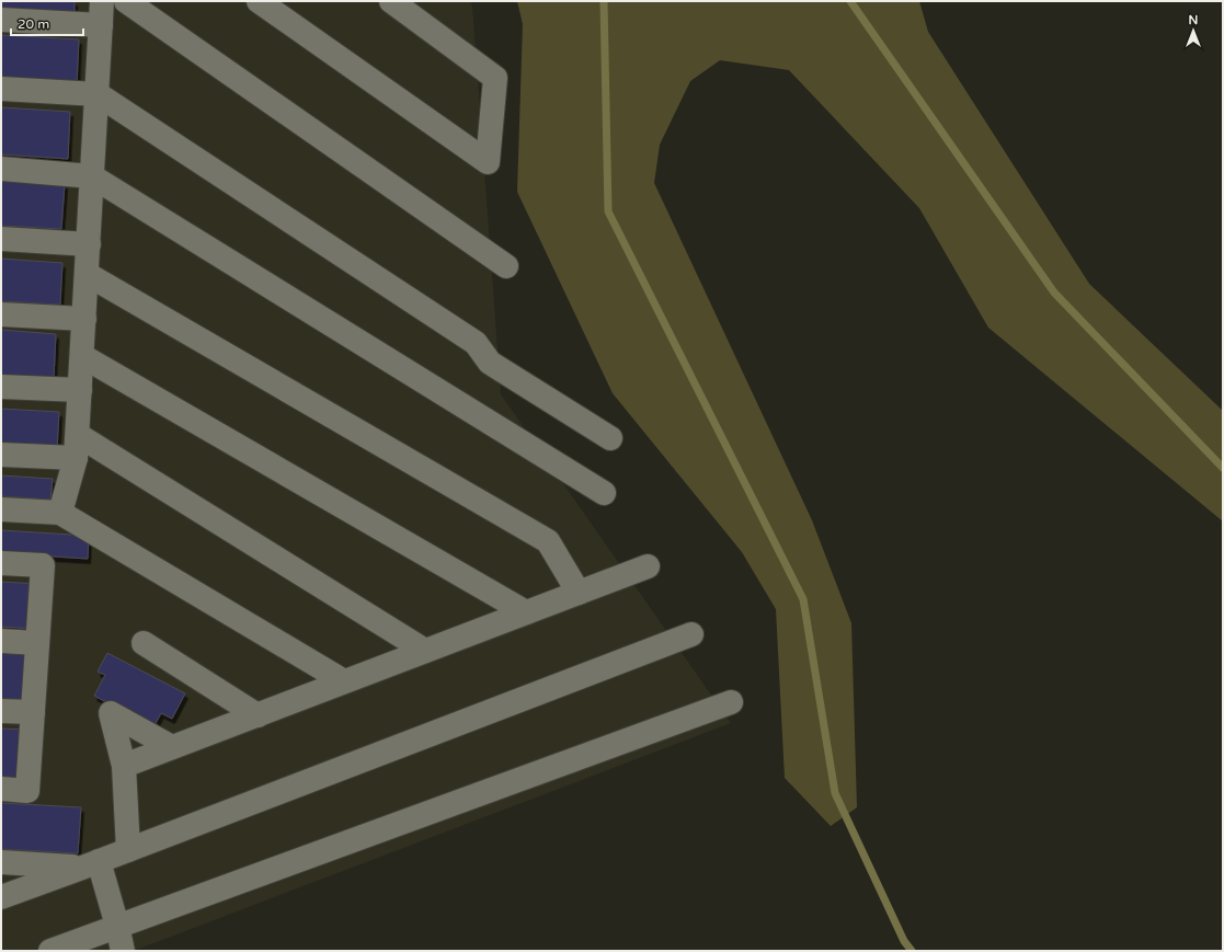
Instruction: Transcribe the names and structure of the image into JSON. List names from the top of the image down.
{
  "scale_bar": "20 m",
  "north": "top"
}
